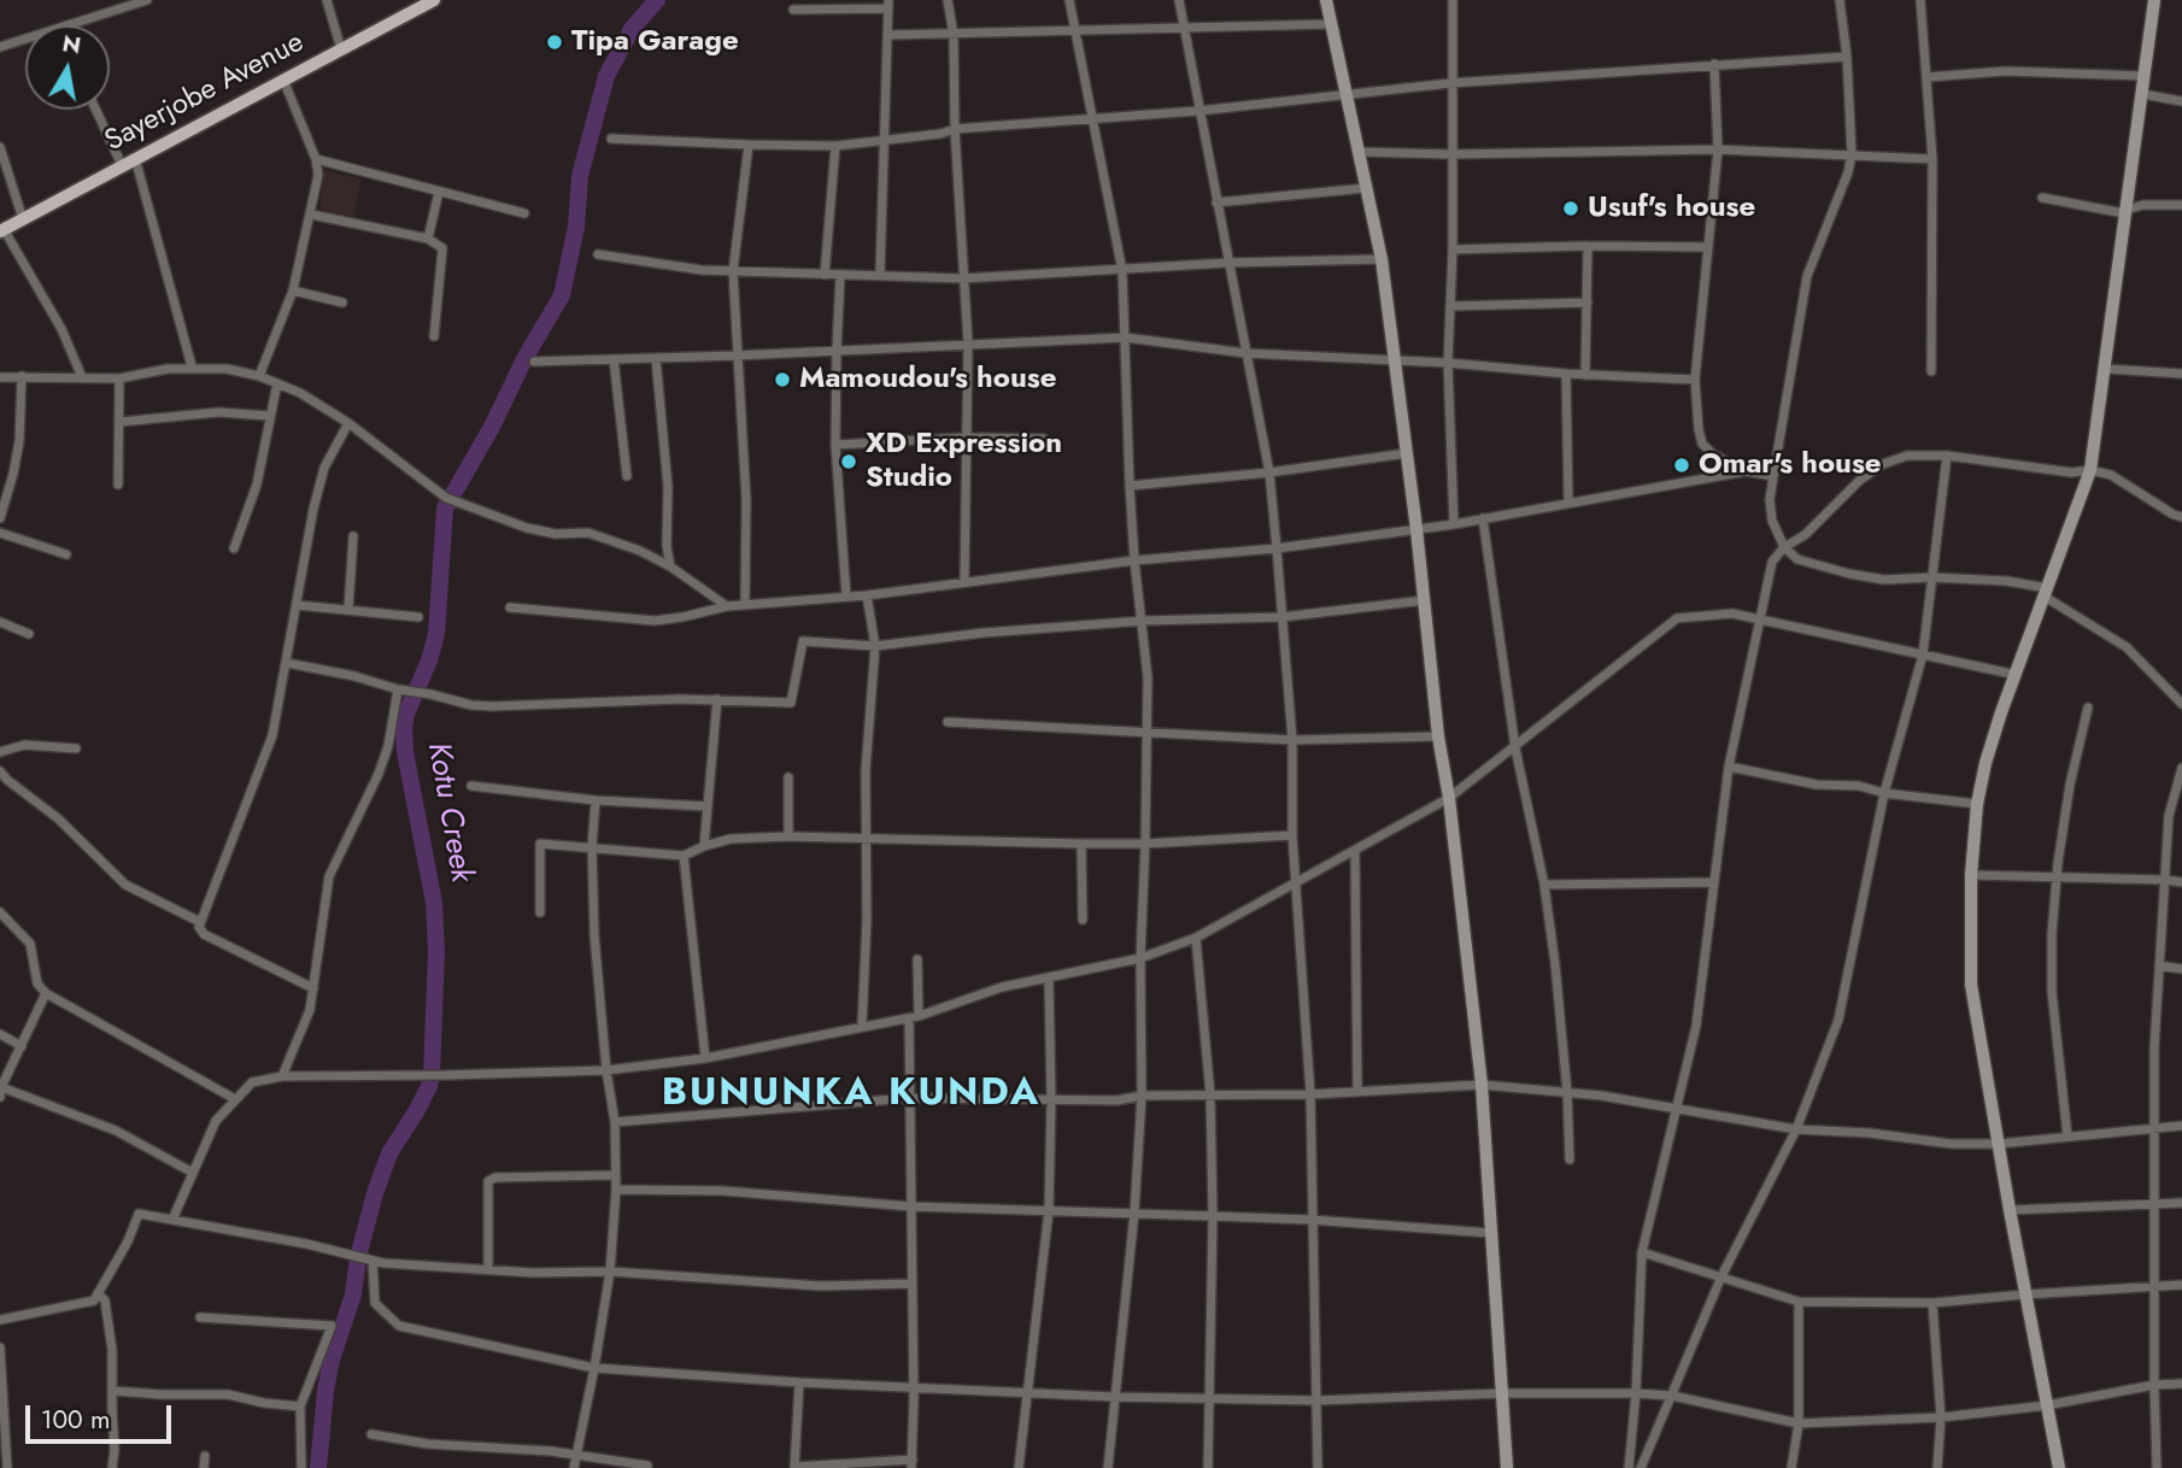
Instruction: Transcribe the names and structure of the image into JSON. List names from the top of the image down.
{
  "streets": {
    "main road": ["Sayerjobe Avenue"]
  },
  "districts": ["BUNUNKA KUNDA"],
  "water": ["Kotu Creek"],
  "places": [
    "Tipa Garage",
    "Usuf's house",
    "Mamoudou's house",
    "XD Expression Studio",
    "Omar's house"
  ],
  "scale_bar": "100 m",
  "north": "top"
}
